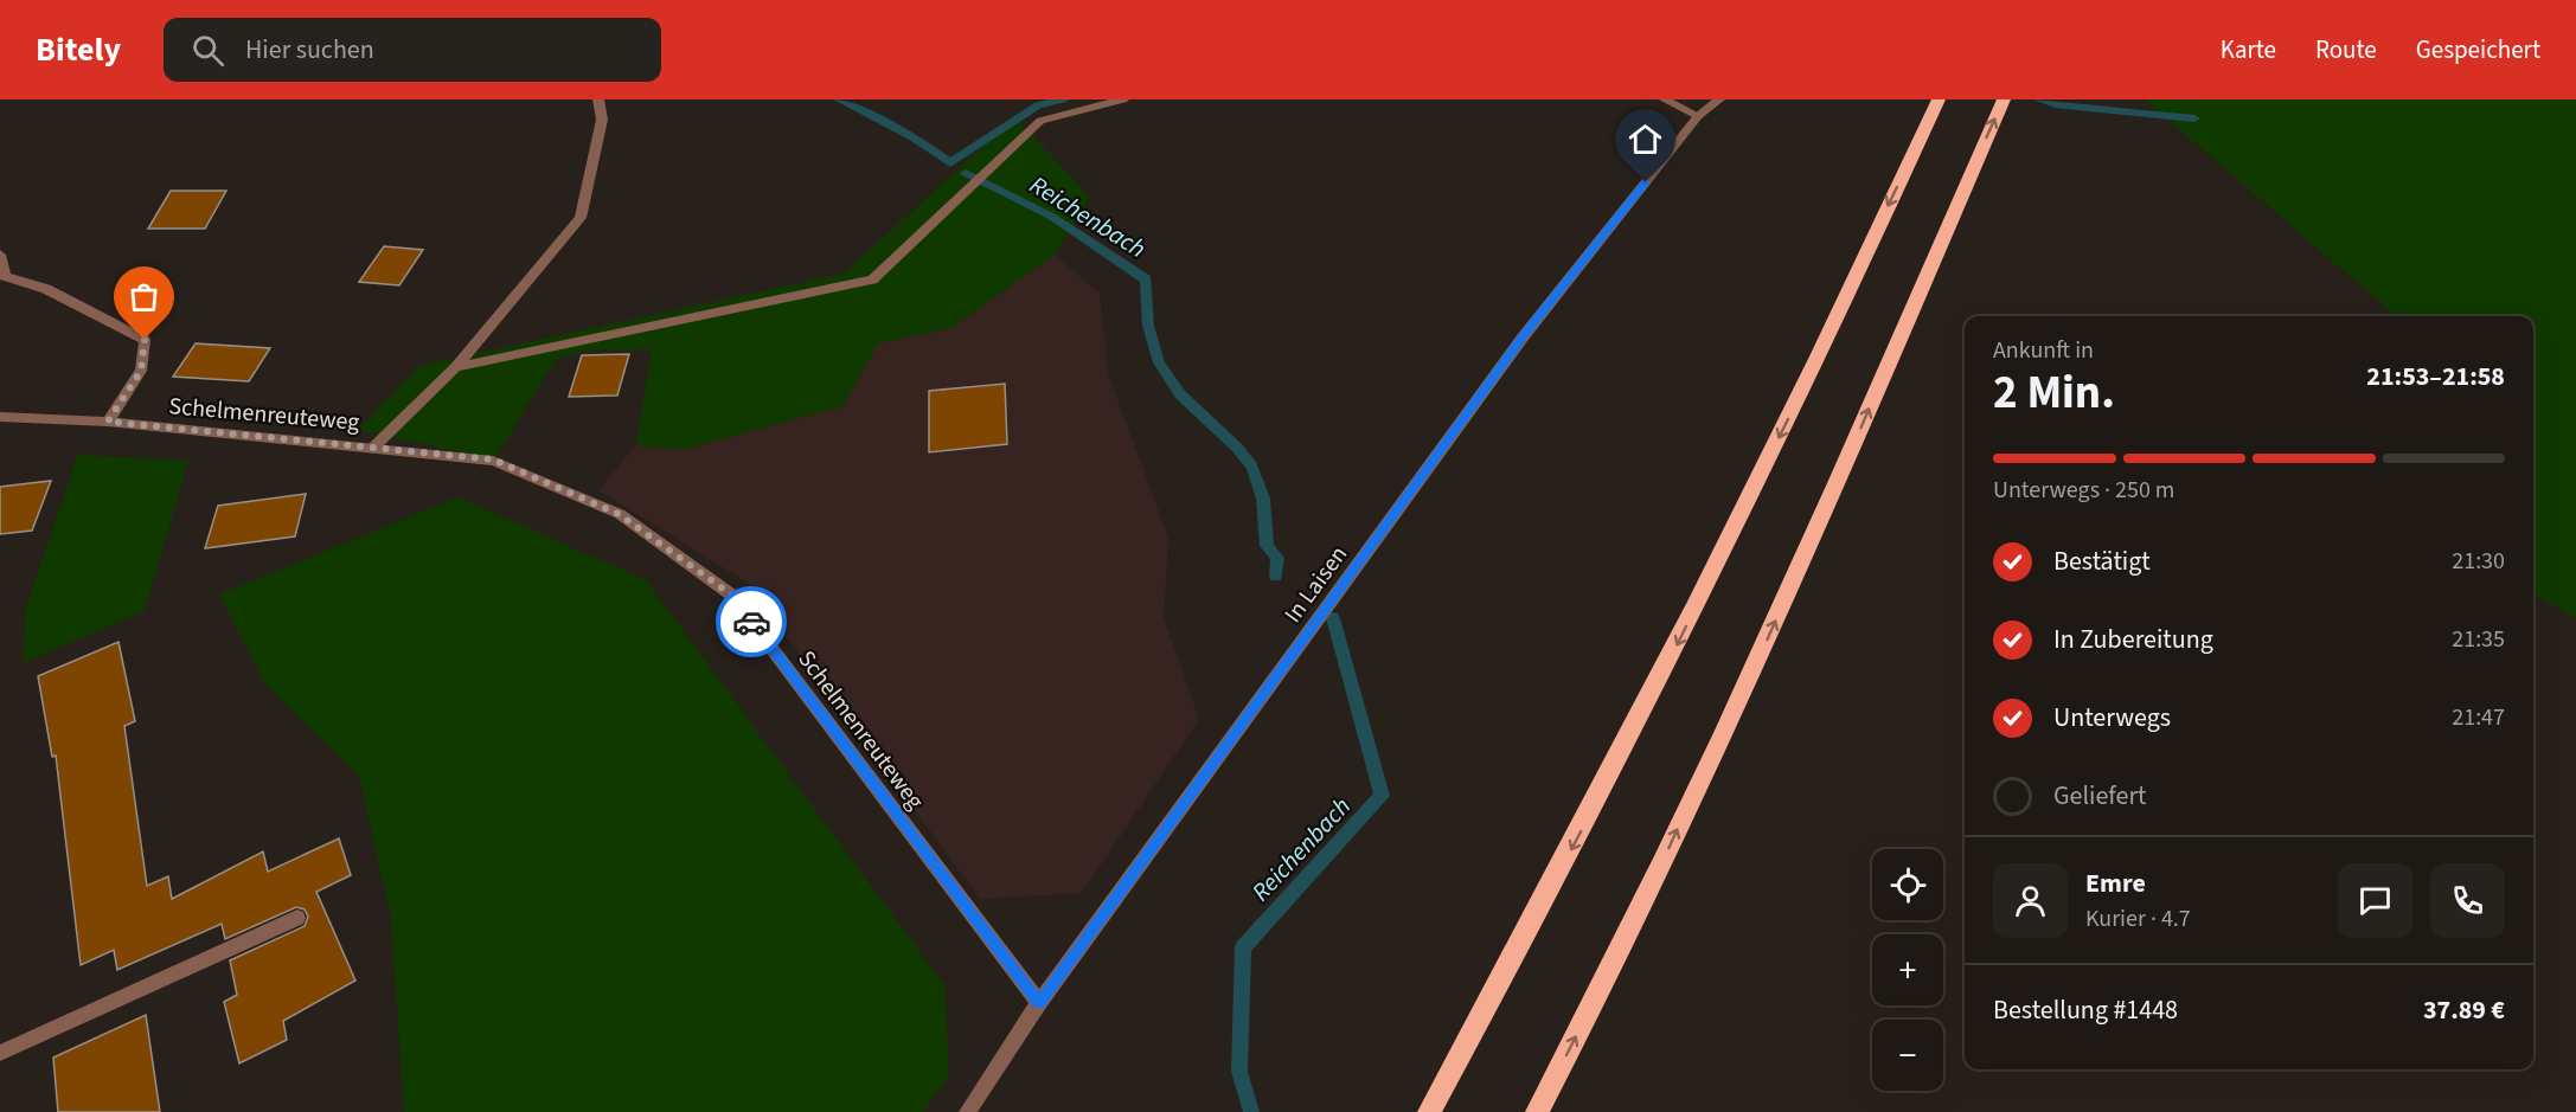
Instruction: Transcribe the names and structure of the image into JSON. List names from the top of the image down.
{
  "streets": {
    "street": ["Schelmenreuteweg", "In Laisen"]
  },
  "crossings": [
    ["Schelmenreuteweg", "In Laisen"]
  ],
  "water": ["Reichenbach"],
  "page": {
    "header": "Bitely",
    "search": "Hier suchen",
    "nav": ["Karte", "Route", "Gespeichert"],
    "heading": ["2 Min.", "Ankunft in", "21:53–21:58"],
    "panel": [
      "Emre",
      "Kurier · 4.7",
      "Bestellung #1448",
      "37.89 €"
    ],
    "bar": "Unterwegs · 250 m",
    "list": [
      ["Bestätigt", "21:30"],
      ["In Zubereitung", "21:35"],
      ["Unterwegs", "21:47"],
      "Geliefert"
    ],
    "map_buttons": ["+", "−"]
  }
}
